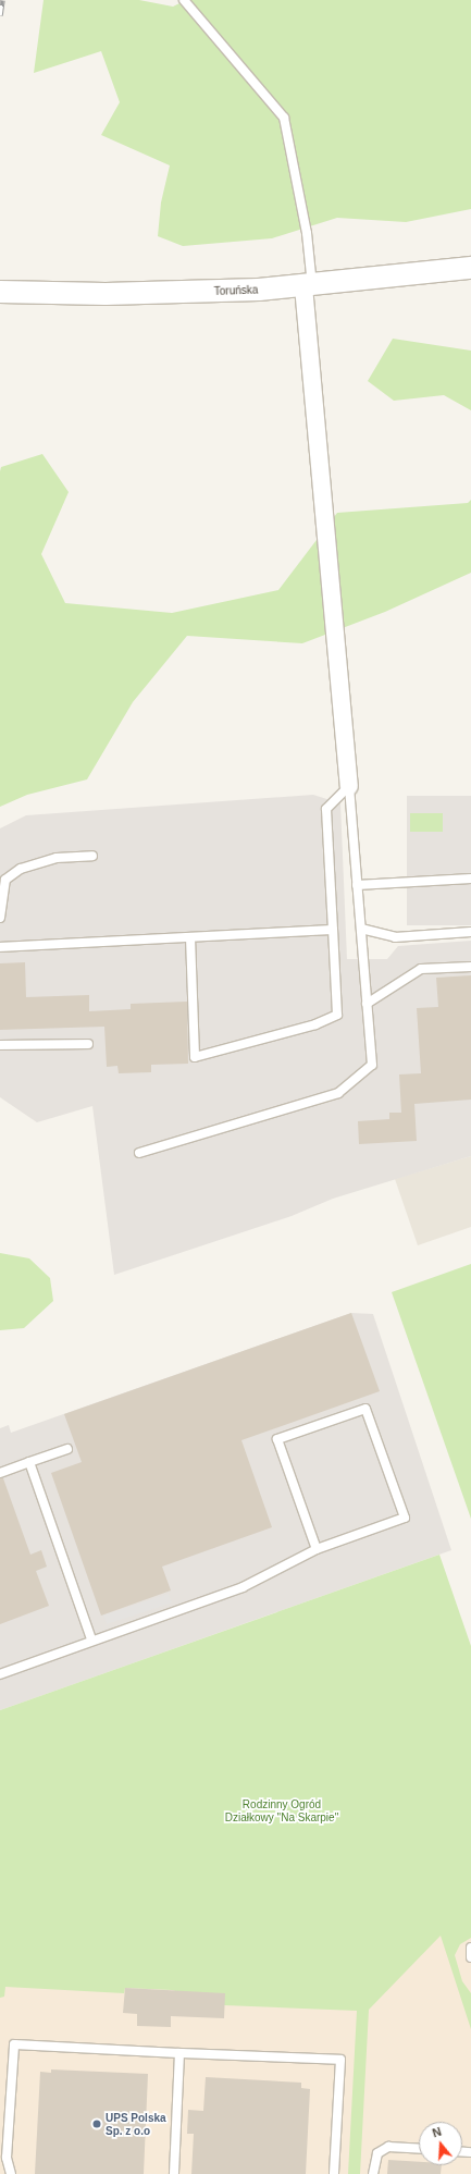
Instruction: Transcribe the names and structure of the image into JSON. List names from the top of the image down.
{
  "streets": {
    "street": ["Toruńska"]
  },
  "parks": ["Rodzinny Ogród Działkowy \"Na Skarpie\""],
  "places": ["UPS Polska Sp. z o.o"],
  "north": "top"
}
